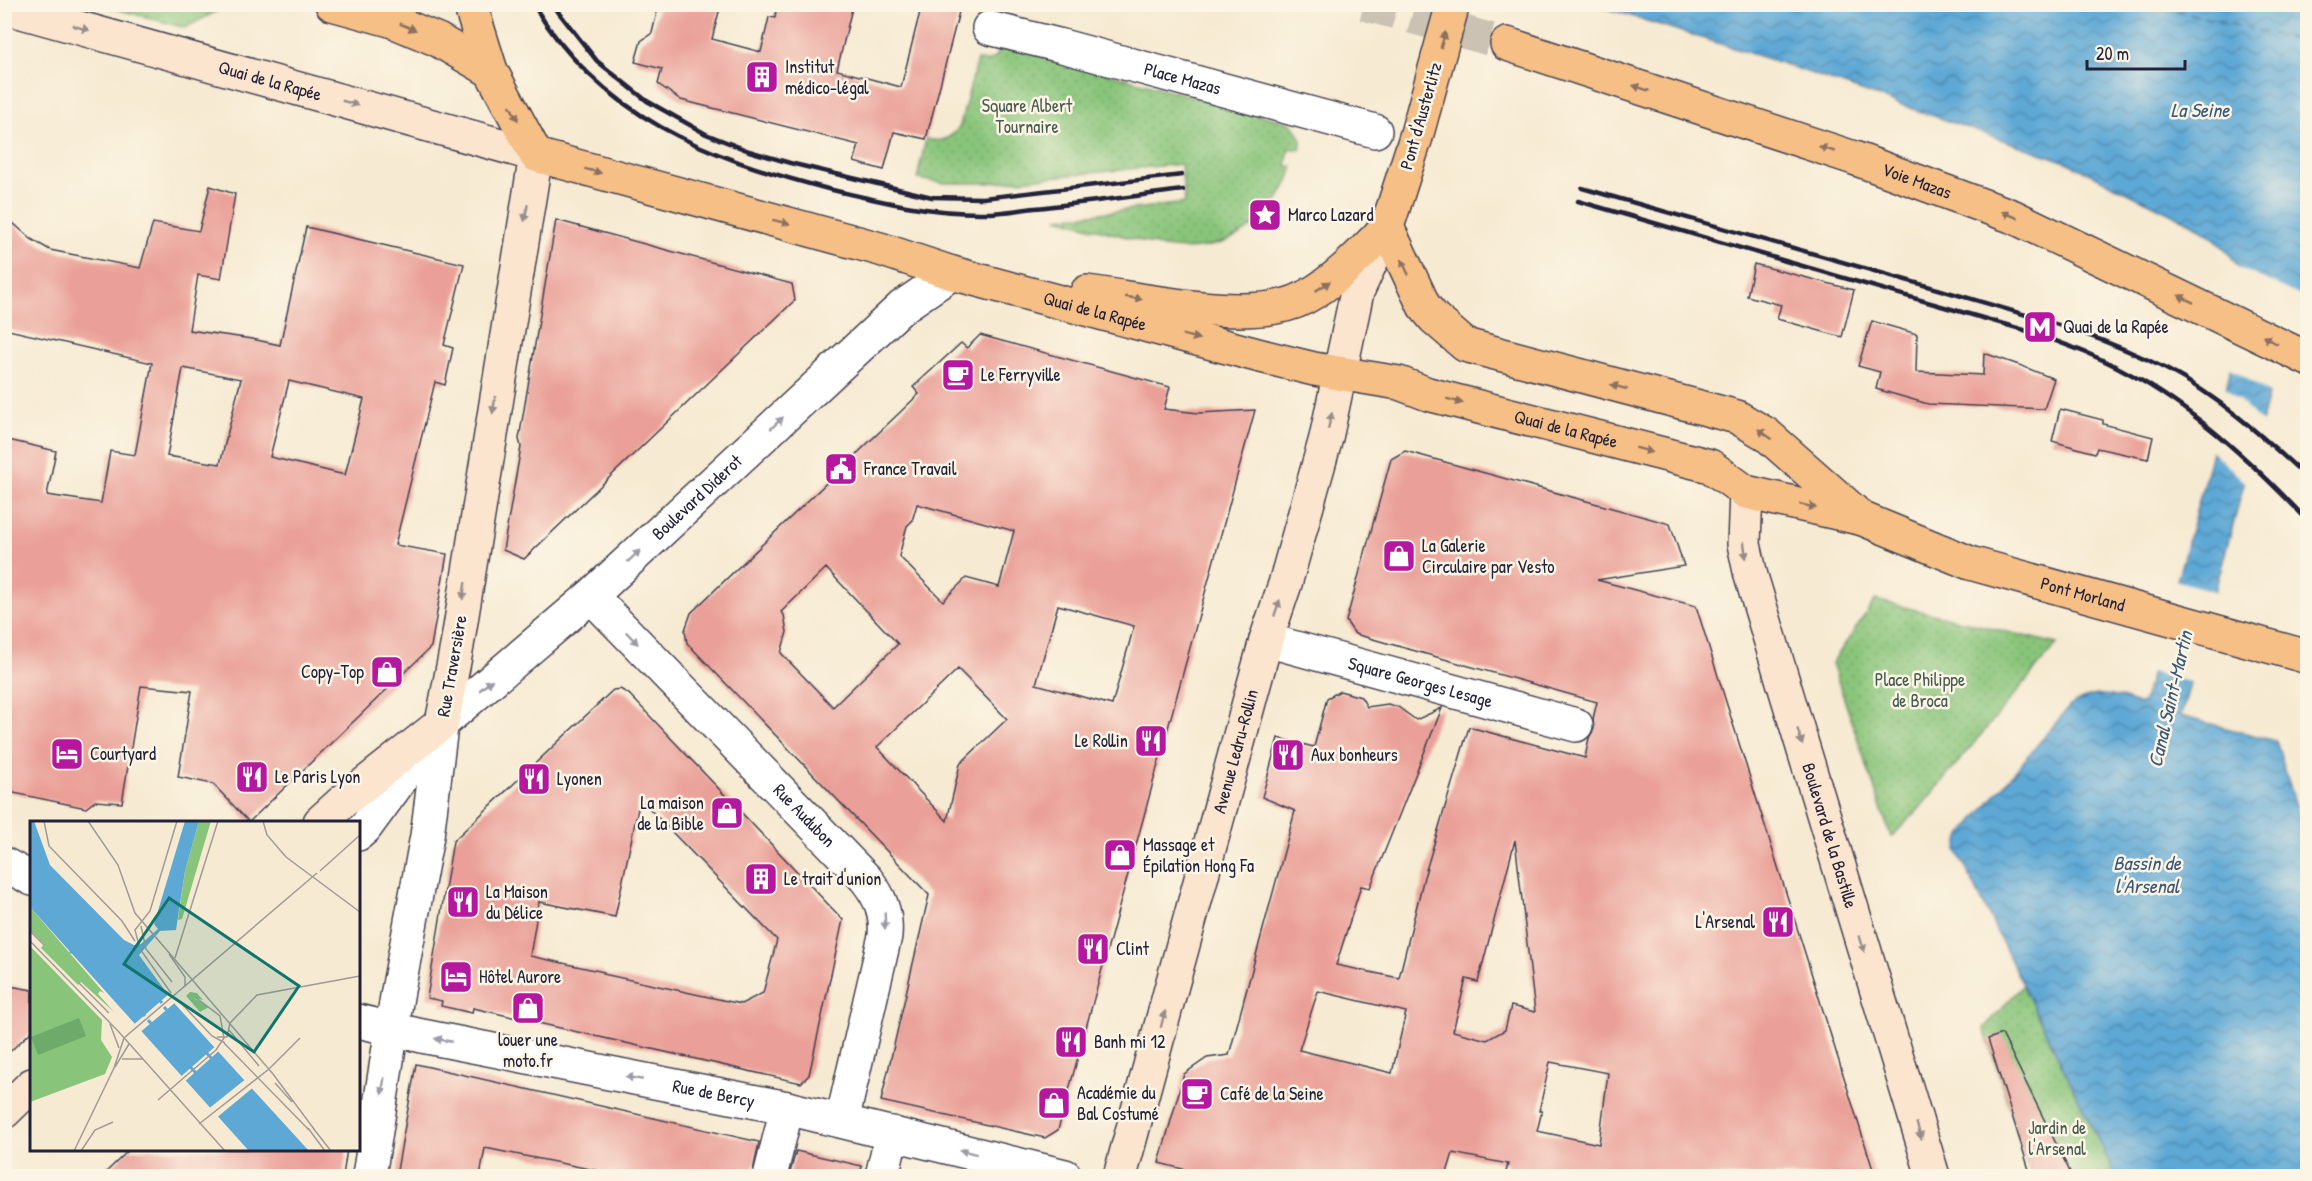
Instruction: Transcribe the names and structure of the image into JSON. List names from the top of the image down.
{
  "streets": {
    "main road": [
      "Quai de la Rapée",
      "Pont d'Austerlitz",
      "Voie Mazas",
      "Boulevard Diderot",
      "Pont Morland",
      "Rue Traversière",
      "Avenue Ledru-Rollin",
      "Boulevard de la Bastille"
    ],
    "street": [
      "Place Mazas",
      "Square Georges Lesage",
      "Rue Audubon",
      "Rue de Bercy"
    ]
  },
  "crossings": [
    ["Quai de la Rapée", "Pont d'Austerlitz"],
    ["Quai de la Rapée", "Boulevard Diderot"],
    ["Quai de la Rapée", "Pont Morland"],
    ["Quai de la Rapée", "Rue Traversière"],
    ["Quai de la Rapée", "Avenue Ledru-Rollin"],
    ["Quai de la Rapée", "Boulevard de la Bastille"],
    ["Pont d'Austerlitz", "Avenue Ledru-Rollin"],
    ["Boulevard Diderot", "Rue Traversière"],
    ["Boulevard Diderot", "Rue Audubon"],
    ["Rue Traversière", "Rue de Bercy"],
    ["Square Georges Lesage", "Avenue Ledru-Rollin"],
    ["Rue Audubon", "Rue de Bercy"]
  ],
  "one_way": [
    "Quai de la Rapée",
    "Pont d'Austerlitz",
    "Boulevard Diderot",
    "Rue Traversière",
    "Avenue Ledru-Rollin",
    "Rue Audubon",
    "Boulevard de la Bastille",
    "Rue de Bercy"
  ],
  "water": ["La Seine", "Canal Saint-Martin", "Bassin de l'Arsenal"],
  "parks": ["Square Albert Tournaire", "Place Philippe de Broca", "Jardin de l'Arsenal"],
  "places": {
    "building": ["Institut médico-légal", "Le trait d'union"],
    "place": ["Marco Lazard"],
    "metro station": ["Quai de la Rapée"],
    "cafe": ["Le Ferryville", "Café de la Seine"],
    "public building": ["France Travail"],
    "shop": [
      "La Galerie Circulaire par Vesto",
      "Copy-Top",
      "La maison de la Bible",
      "Massage et Épilation Hong Fa",
      "louer une moto.fr",
      "Académie du Bal Costumé"
    ],
    "restaurant": [
      "Le Rollin",
      "Aux bonheurs",
      "Le Paris Lyon",
      "Lyonen",
      "La Maison du Délice",
      "L'Arsenal",
      "Clint",
      "Banh mi 12"
    ],
    "hotel": ["Courtyard", "Hôtel Aurore"]
  },
  "scale_bar": "20 m"
}
